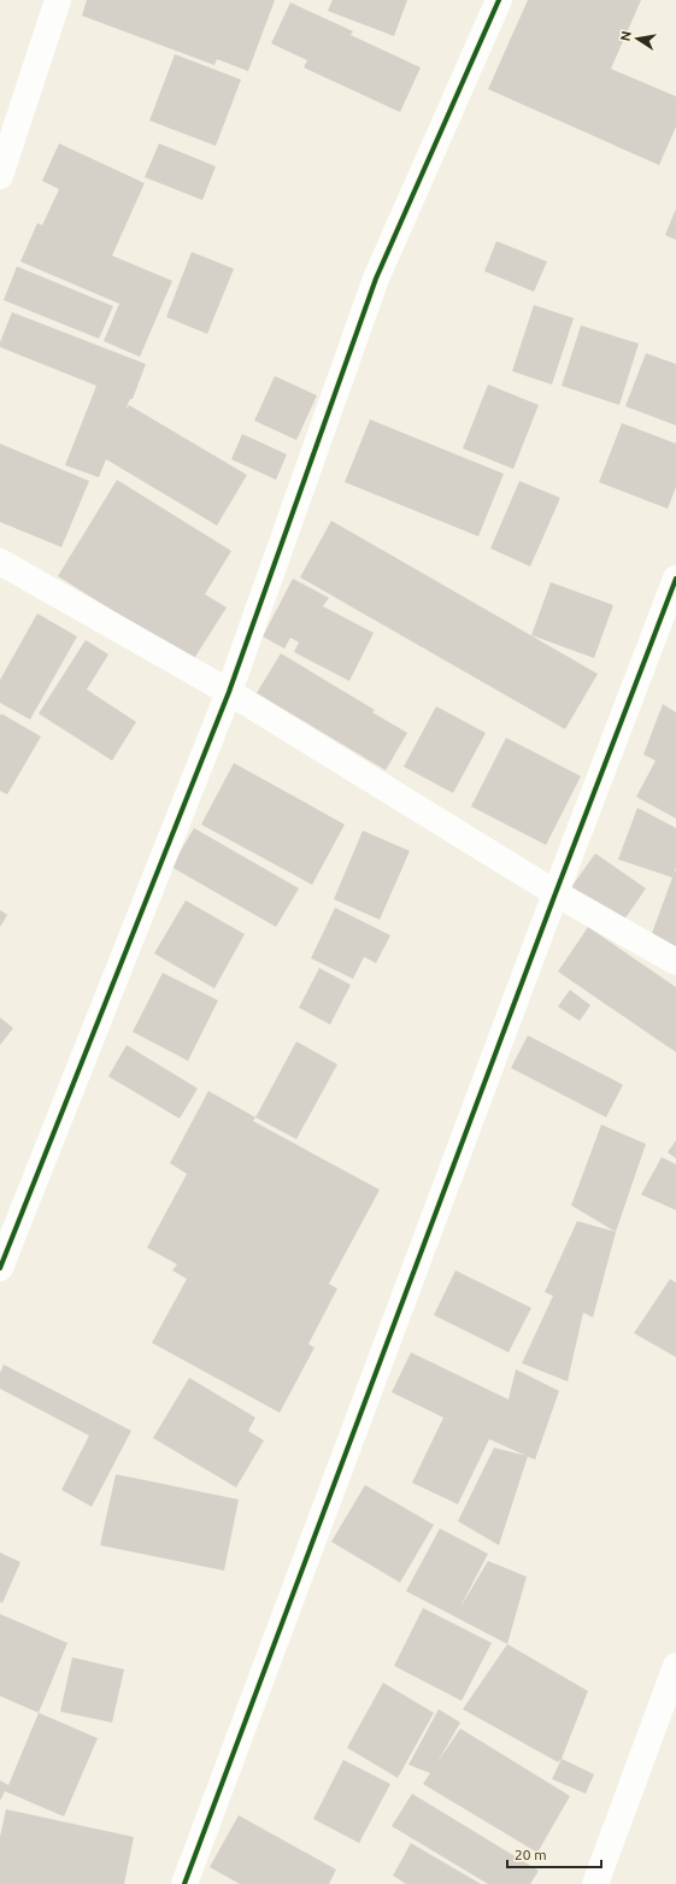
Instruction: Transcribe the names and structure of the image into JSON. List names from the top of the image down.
{
  "scale_bar": "20 m",
  "north": "left"
}
